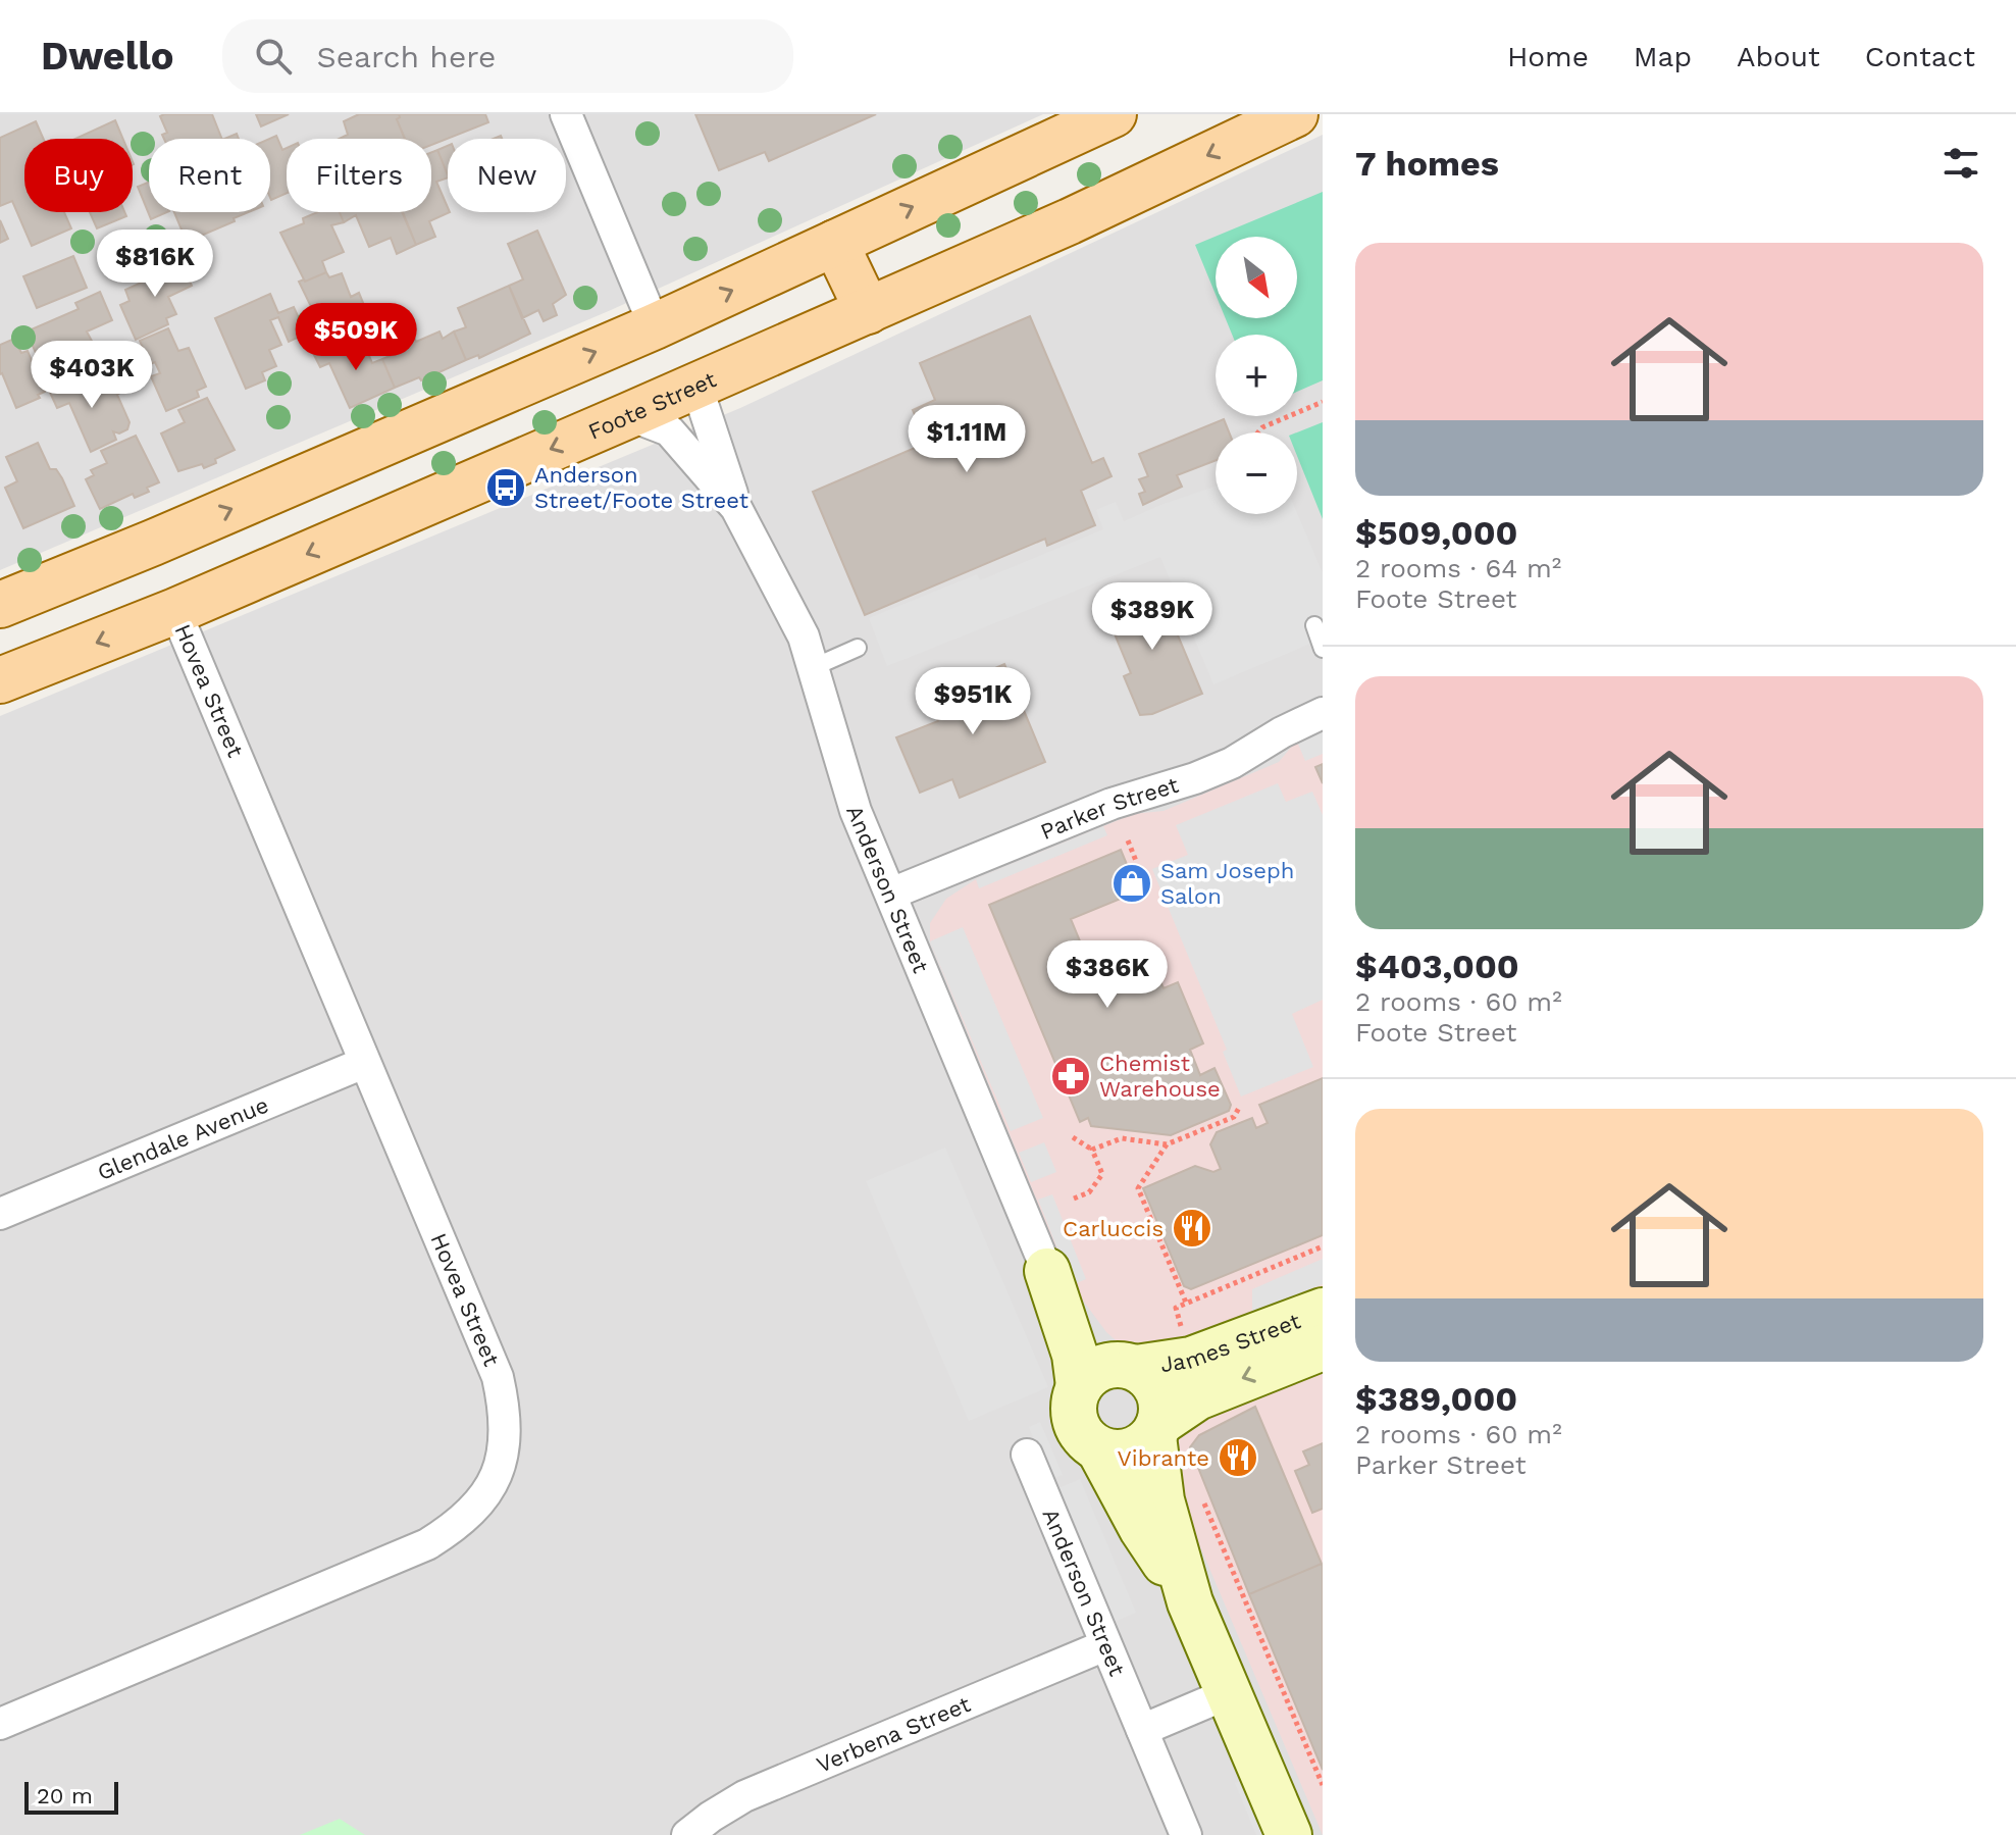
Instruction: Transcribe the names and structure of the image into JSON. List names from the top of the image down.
{
  "streets": {
    "main road": ["Foote Street", "Anderson Street", "James Street"],
    "street": [
      "Hovea Street",
      "Parker Street",
      "Glendale Avenue",
      "Verbena Street"
    ]
  },
  "crossings": [
    ["Foote Street", "Hovea Street"],
    ["Foote Street", "Anderson Street"],
    ["Hovea Street", "Glendale Avenue"],
    ["Parker Street", "Anderson Street"],
    ["Anderson Street", "James Street"],
    ["Anderson Street", "Verbena Street"]
  ],
  "places": {
    "bus stop": ["Anderson Street/Foote Street"],
    "shop": ["Sam Joseph Salon"],
    "pharmacy": ["Chemist Warehouse"],
    "restaurant": ["Carluccis", "Vibrante"]
  },
  "scale_bar": "20 m",
  "north": "bottom right",
  "page": {
    "header": "Dwello",
    "search": "Search here",
    "nav": [
      "Home",
      "Map",
      "About",
      "Contact"
    ],
    "heading": "7 homes",
    "chip": [
      "Buy",
      "Rent",
      "Filters",
      "New"
    ],
    "list": [
      {
        "name": "$509,000",
        "note": "2 rooms · 64 m² · Foote Street"
      },
      {
        "name": "$403,000",
        "note": "2 rooms · 60 m² · Foote Street"
      },
      {
        "name": "$389,000",
        "note": "2 rooms · 60 m² · Parker Street"
      }
    ],
    "price": [
      "$816K",
      "$509K",
      "$403K",
      "$1.11M",
      "$389K",
      "$951K",
      "$386K"
    ],
    "map_buttons": ["+", "−"],
    "scale": "20 m"
  }
}
